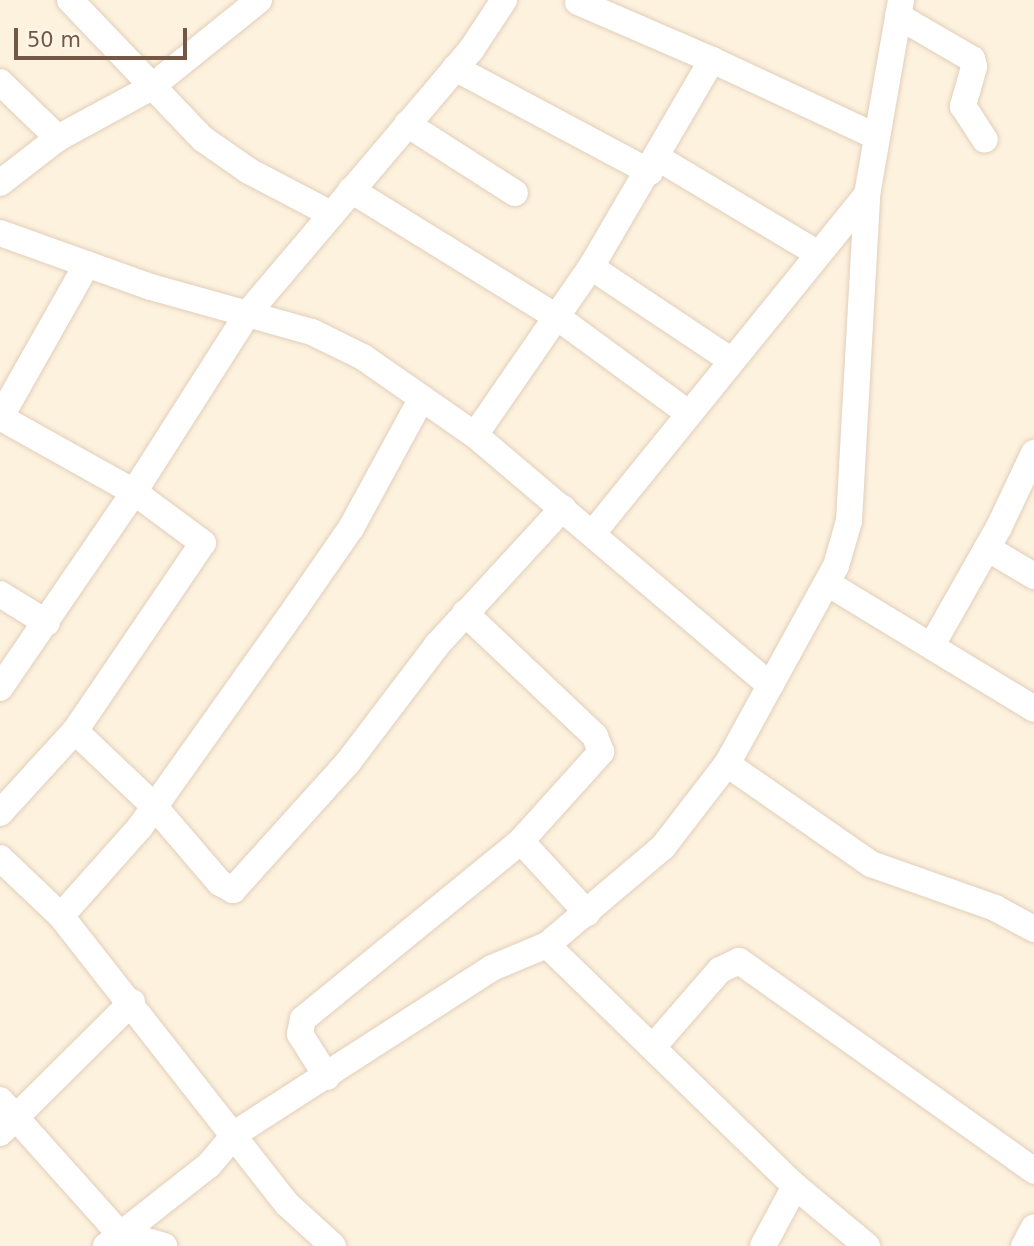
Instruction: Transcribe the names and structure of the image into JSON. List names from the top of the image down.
{
  "scale_bar": "50 m"
}
